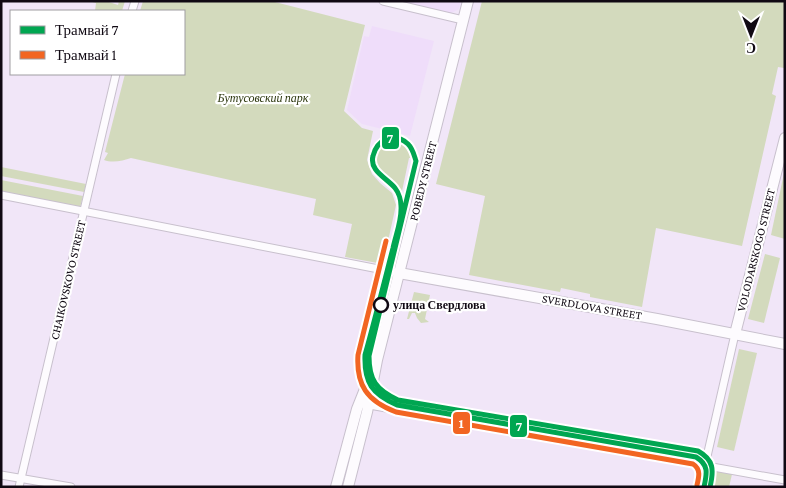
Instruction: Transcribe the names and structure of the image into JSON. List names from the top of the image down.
{
  "streets": {
    "street": [
      "POBEDY STREET",
      "VOLODARSKOGO STREET",
      "CHAIKOVSKOVO STREET",
      "SVERDLOVA STREET"
    ]
  },
  "crossings": [
    ["POBEDY STREET", "SVERDLOVA STREET"],
    ["VOLODARSKOGO STREET", "SVERDLOVA STREET"]
  ],
  "parks": ["Бутусовский парк"],
  "places": ["улица Свердлова"],
  "lines": ["tram line 7", "tram line 1"],
  "legend": ["Трамвай 7", "Трамвай 1"],
  "north": "bottom"
}
